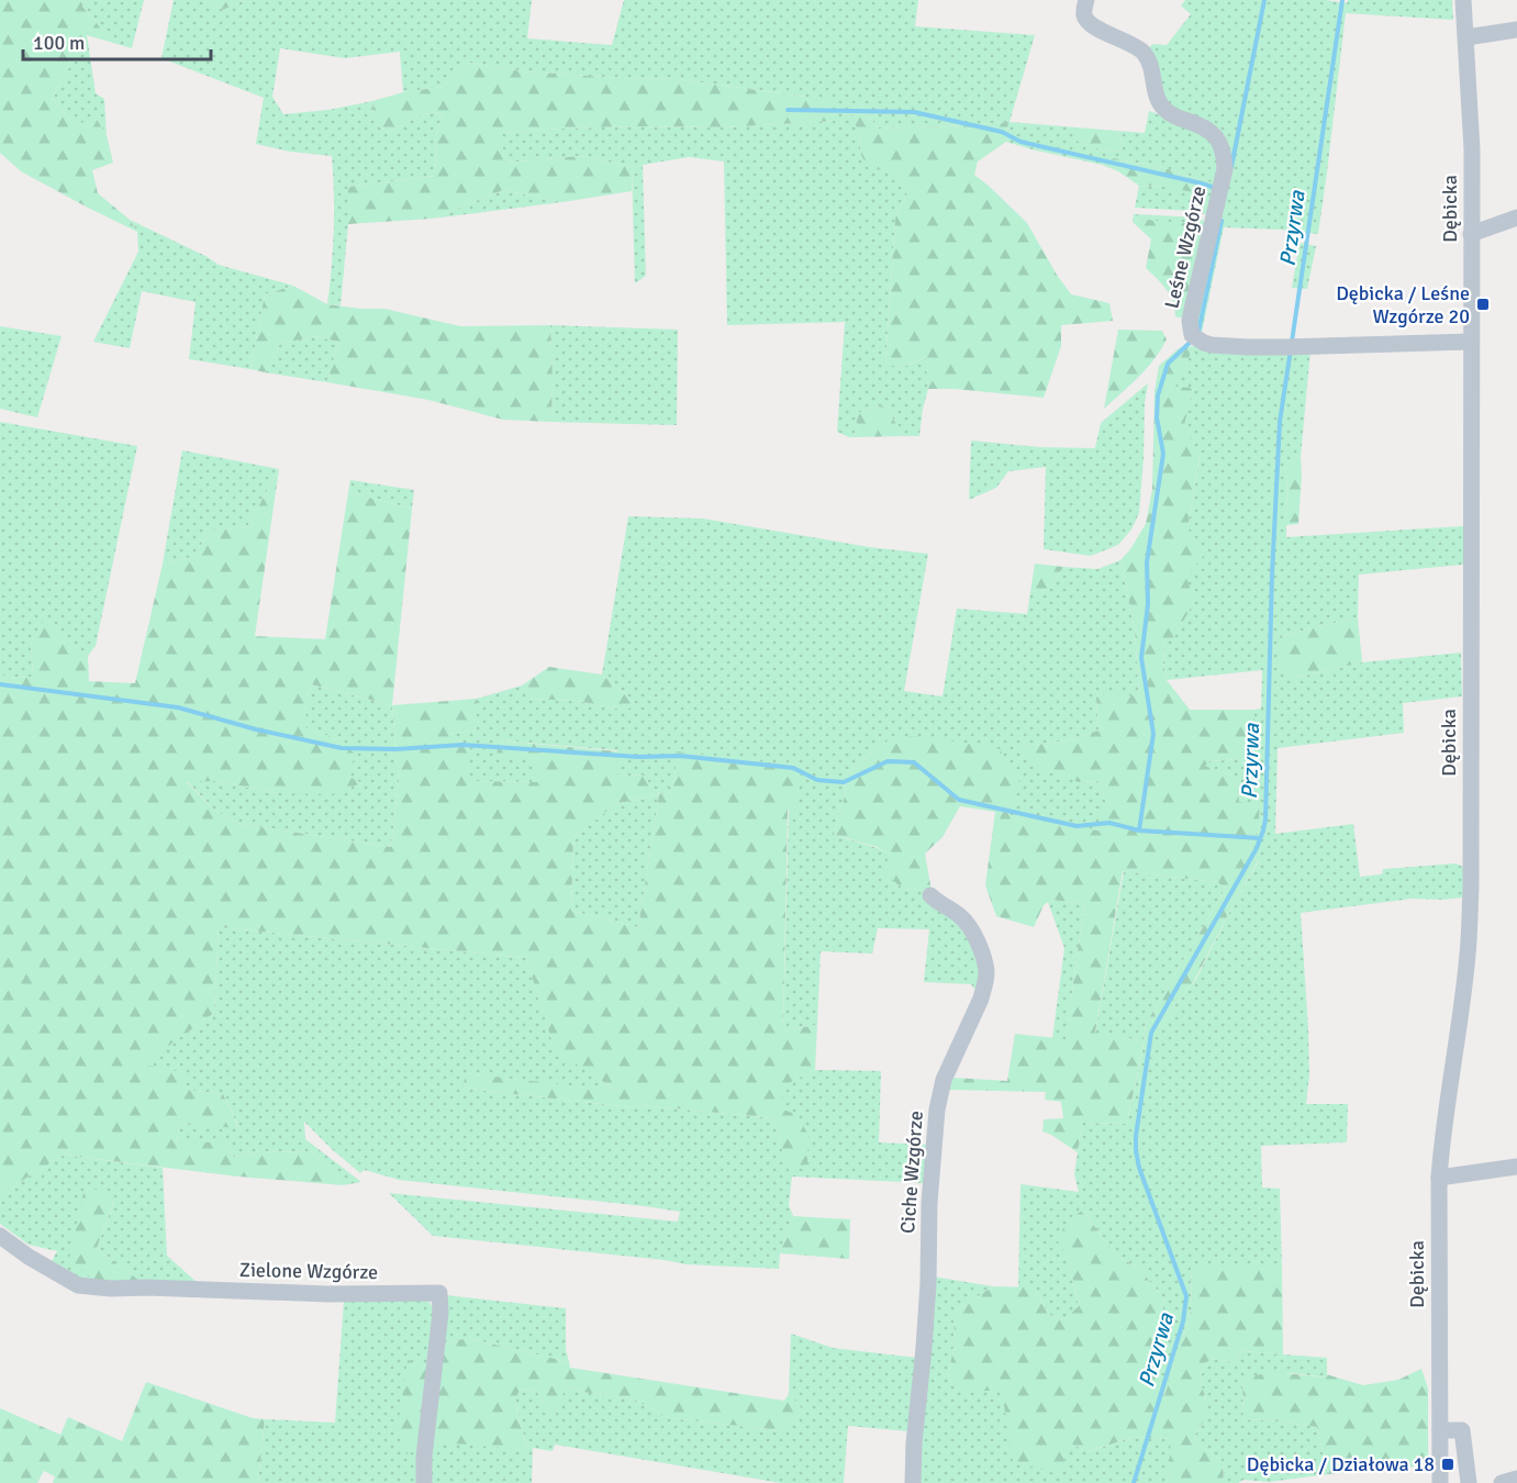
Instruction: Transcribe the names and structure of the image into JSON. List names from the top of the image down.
{
  "streets": {
    "street": [
      "Dębicka",
      "Leśne Wzgórze",
      "Ciche Wzgórze",
      "Zielone Wzgórze"
    ]
  },
  "crossings": [
    ["Dębicka", "Leśne Wzgórze"]
  ],
  "water": ["Przyrwa"],
  "places": {
    "transit": ["Dębicka / Leśne Wzgórze 20", "Dębicka / Działowa 18"]
  },
  "scale_bar": "100 m"
}
